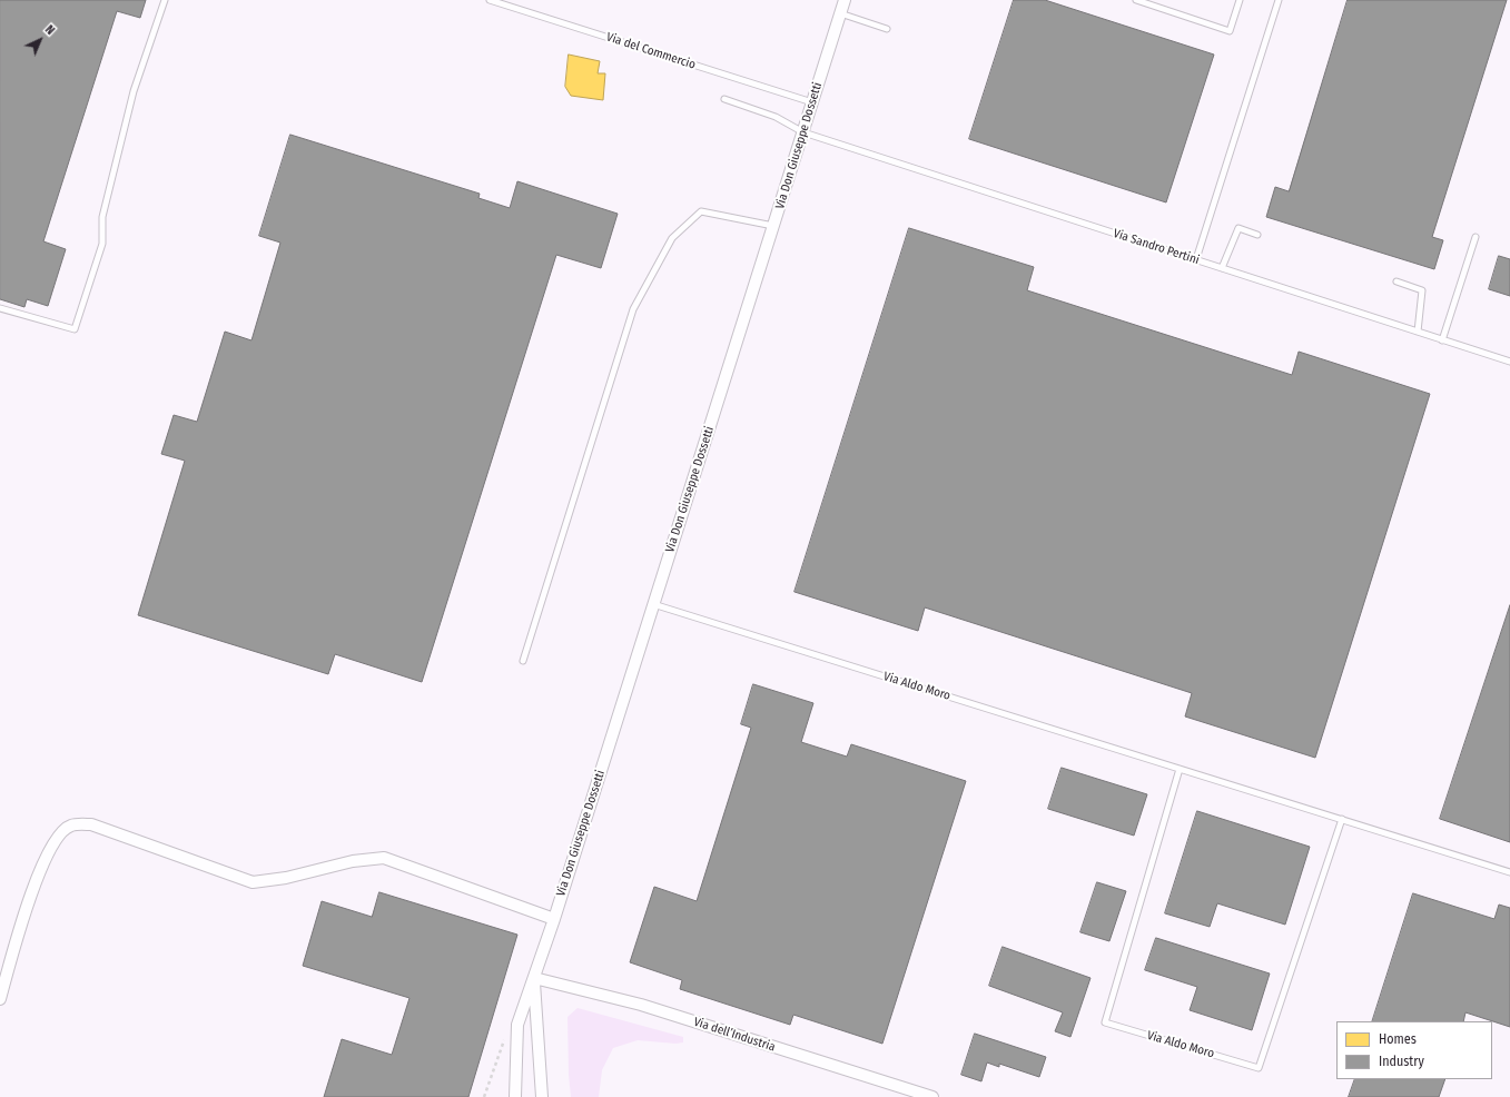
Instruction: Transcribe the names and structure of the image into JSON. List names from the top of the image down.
{
  "streets": {
    "street": ["Via Don Giuseppe Dossetti", "Via dell’Industria"],
    "lane": ["Via del Commercio", "Via Sandro Pertini", "Via Aldo Moro"]
  },
  "crossings": [
    ["Via del Commercio", "Via Don Giuseppe Dossetti"],
    ["Via Don Giuseppe Dossetti", "Via Sandro Pertini"],
    ["Via Don Giuseppe Dossetti", "Via Aldo Moro"],
    ["Via Don Giuseppe Dossetti", "Via dell’Industria"]
  ],
  "legend": ["Homes", "Industry"],
  "north": "top right"
}
